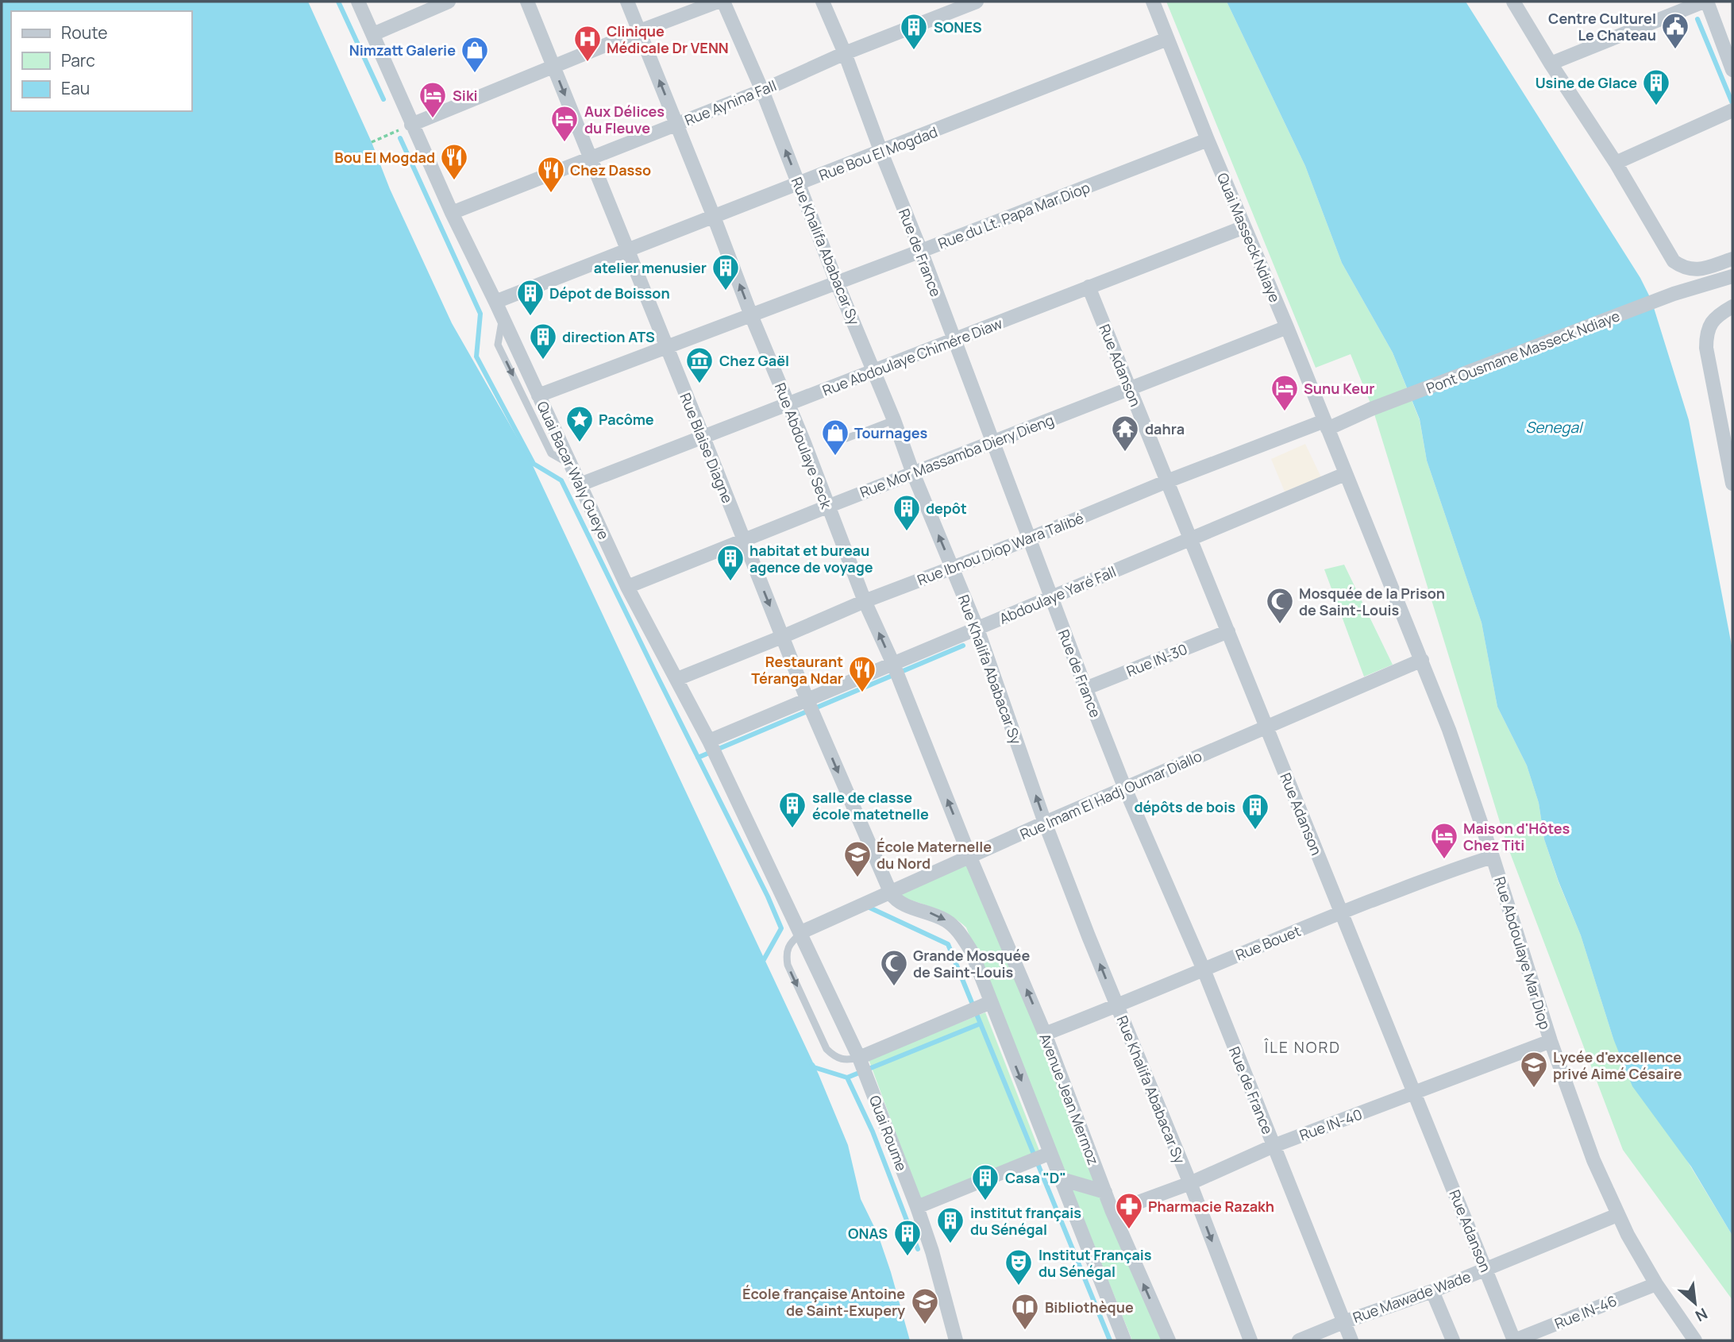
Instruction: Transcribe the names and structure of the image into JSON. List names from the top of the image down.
{
  "streets": {
    "street": [
      "Rue Aynina Fall",
      "Rue Bou El Mogdad",
      "Rue du Lt. Papa Mar Diop",
      "Quai Masseck Ndiaye",
      "Rue Khalifa Ababacar Sy",
      "Rue de France",
      "Pont Ousmane Masseck Ndiaye",
      "Rue Abdoulaye Chimére Diaw",
      "Rue Adanson",
      "Rue Abdoulaye Seck",
      "Rue Blaise Diagne",
      "Rue Mor Massamba Diery Dieng",
      "Quai Bacar Waly Gueye",
      "Rue Ibnou Diop Wara Talibé",
      "Abdoulaye Yaré Fall",
      "Rue IN-30",
      "Rue Imam El Hadj Oumar Diallo",
      "Rue Bouet",
      "Rue Abdoulaye Mar Diop",
      "Avenue Jean Mermoz",
      "Rue IN-40",
      "Quai Roume",
      "Rue Mawade Wade",
      "Rue IN-46"
    ]
  },
  "crossings": [
    ["Rue Aynina Fall", "Rue Khalifa Ababacar Sy"],
    ["Rue Aynina Fall", "Rue de France"],
    ["Rue Aynina Fall", "Rue Abdoulaye Seck"],
    ["Rue Aynina Fall", "Rue Blaise Diagne"],
    ["Rue Aynina Fall", "Quai Bacar Waly Gueye"],
    ["Rue Bou El Mogdad", "Quai Masseck Ndiaye"],
    ["Rue Bou El Mogdad", "Rue Khalifa Ababacar Sy"],
    ["Rue Bou El Mogdad", "Rue de France"],
    ["Rue Bou El Mogdad", "Rue Abdoulaye Seck"],
    ["Rue Bou El Mogdad", "Rue Blaise Diagne"],
    ["Rue Bou El Mogdad", "Quai Bacar Waly Gueye"],
    ["Rue du Lt. Papa Mar Diop", "Quai Masseck Ndiaye"],
    ["Rue du Lt. Papa Mar Diop", "Rue Khalifa Ababacar Sy"],
    ["Rue du Lt. Papa Mar Diop", "Rue de France"],
    ["Rue du Lt. Papa Mar Diop", "Rue Abdoulaye Seck"],
    ["Rue du Lt. Papa Mar Diop", "Rue Blaise Diagne"],
    ["Rue du Lt. Papa Mar Diop", "Quai Bacar Waly Gueye"],
    ["Quai Masseck Ndiaye", "Pont Ousmane Masseck Ndiaye"],
    ["Quai Masseck Ndiaye", "Rue Abdoulaye Chimére Diaw"],
    ["Quai Masseck Ndiaye", "Rue Mor Massamba Diery Dieng"],
    ["Quai Masseck Ndiaye", "Rue Ibnou Diop Wara Talibé"],
    ["Quai Masseck Ndiaye", "Rue Abdoulaye Mar Diop"],
    ["Rue Khalifa Ababacar Sy", "Rue Abdoulaye Chimére Diaw"],
    ["Rue Khalifa Ababacar Sy", "Rue Mor Massamba Diery Dieng"],
    ["Rue Khalifa Ababacar Sy", "Rue Ibnou Diop Wara Talibé"],
    ["Rue Khalifa Ababacar Sy", "Abdoulaye Yaré Fall"],
    ["Rue Khalifa Ababacar Sy", "Rue Imam El Hadj Oumar Diallo"],
    ["Rue Khalifa Ababacar Sy", "Rue Bouet"],
    ["Rue Khalifa Ababacar Sy", "Rue IN-40"],
    ["Rue de France", "Rue Abdoulaye Chimére Diaw"],
    ["Rue de France", "Rue Mor Massamba Diery Dieng"],
    ["Rue de France", "Rue Ibnou Diop Wara Talibé"],
    ["Rue de France", "Abdoulaye Yaré Fall"],
    ["Rue de France", "Rue IN-30"],
    ["Rue de France", "Rue Imam El Hadj Oumar Diallo"],
    ["Rue de France", "Rue Bouet"],
    ["Rue de France", "Rue IN-40"],
    ["Rue de France", "Rue Mawade Wade"],
    ["Pont Ousmane Masseck Ndiaye", "Rue Ibnou Diop Wara Talibé"],
    ["Pont Ousmane Masseck Ndiaye", "Rue Abdoulaye Mar Diop"],
    ["Rue Abdoulaye Chimére Diaw", "Rue Adanson"],
    ["Rue Abdoulaye Chimére Diaw", "Rue Abdoulaye Seck"],
    ["Rue Abdoulaye Chimére Diaw", "Rue Blaise Diagne"],
    ["Rue Abdoulaye Chimére Diaw", "Quai Bacar Waly Gueye"],
    ["Rue Adanson", "Rue Mor Massamba Diery Dieng"],
    ["Rue Adanson", "Rue Ibnou Diop Wara Talibé"],
    ["Rue Adanson", "Abdoulaye Yaré Fall"],
    ["Rue Adanson", "Rue IN-30"],
    ["Rue Adanson", "Rue Imam El Hadj Oumar Diallo"],
    ["Rue Adanson", "Rue Bouet"],
    ["Rue Adanson", "Rue IN-40"],
    ["Rue Adanson", "Rue Mawade Wade"],
    ["Rue Adanson", "Rue IN-46"],
    ["Rue Abdoulaye Seck", "Rue Mor Massamba Diery Dieng"],
    ["Rue Abdoulaye Seck", "Rue Ibnou Diop Wara Talibé"],
    ["Rue Abdoulaye Seck", "Abdoulaye Yaré Fall"],
    ["Rue Abdoulaye Seck", "Rue Imam El Hadj Oumar Diallo"],
    ["Rue Abdoulaye Seck", "Avenue Jean Mermoz"],
    ["Rue Blaise Diagne", "Rue Mor Massamba Diery Dieng"],
    ["Rue Blaise Diagne", "Rue Ibnou Diop Wara Talibé"],
    ["Rue Blaise Diagne", "Abdoulaye Yaré Fall"],
    ["Rue Blaise Diagne", "Rue Imam El Hadj Oumar Diallo"],
    ["Rue Mor Massamba Diery Dieng", "Quai Bacar Waly Gueye"],
    ["Quai Bacar Waly Gueye", "Rue Ibnou Diop Wara Talibé"],
    ["Quai Bacar Waly Gueye", "Abdoulaye Yaré Fall"],
    ["Quai Bacar Waly Gueye", "Rue Imam El Hadj Oumar Diallo"],
    ["Quai Bacar Waly Gueye", "Quai Roume"],
    ["Rue Ibnou Diop Wara Talibé", "Rue Abdoulaye Mar Diop"],
    ["Abdoulaye Yaré Fall", "Rue Abdoulaye Mar Diop"],
    ["Rue Imam El Hadj Oumar Diallo", "Rue Abdoulaye Mar Diop"],
    ["Rue Imam El Hadj Oumar Diallo", "Avenue Jean Mermoz"],
    ["Rue Imam El Hadj Oumar Diallo", "Quai Roume"],
    ["Rue Bouet", "Rue Abdoulaye Mar Diop"],
    ["Rue Bouet", "Avenue Jean Mermoz"],
    ["Rue Abdoulaye Mar Diop", "Rue IN-40"],
    ["Rue Abdoulaye Mar Diop", "Rue Mawade Wade"],
    ["Rue Abdoulaye Mar Diop", "Rue IN-46"],
    ["Avenue Jean Mermoz", "Rue IN-40"]
  ],
  "one_way": ["Rue Abdoulaye Seck", "Rue Blaise Diagne"],
  "districts": ["ÎLE NORD"],
  "water": ["Senegal"],
  "places": {
    "public building": ["Centre Culturel Le Chateau"],
    "building": [
      "SONES",
      "Usine de Glace",
      "atelier menusier",
      "Dépot de Boisson",
      "direction ATS",
      "depôt",
      "habitat et bureau agence de voyage",
      "salle de classe école matetnelle",
      "dépôts de bois",
      "Casa \"D\"",
      "institut français du Sénégal",
      "ONAS"
    ],
    "hospital": ["Clinique Médicale Dr VENN"],
    "shop": ["Nimzatt Galerie", "Tournages"],
    "hotel": [
      "Siki",
      "Aux Délices du Fleuve",
      "Sunu Keur",
      "Maison d'Hôtes Chez Titi"
    ],
    "restaurant": ["Bou El Mogdad", "Chez Dasso", "Restaurant Téranga Ndar"],
    "museum": ["Chez Gaël"],
    "place": ["Pacôme"],
    "temple": ["dahra"],
    "mosque": ["Mosquée de la Prison de Saint-Louis", "Grande Mosquée de Saint-Louis"],
    "school or university": ["École Maternelle du Nord", "Lycée d'excellence privé Aimé Césaire", "École française Antoine de Saint-Exupery"],
    "pharmacy": ["Pharmacie Razakh"],
    "theatre": ["Institut Français du Sénégal"],
    "library": ["Bibliothèque"]
  },
  "legend": ["Route", "Parc", "Eau"],
  "north": "bottom right"
}
